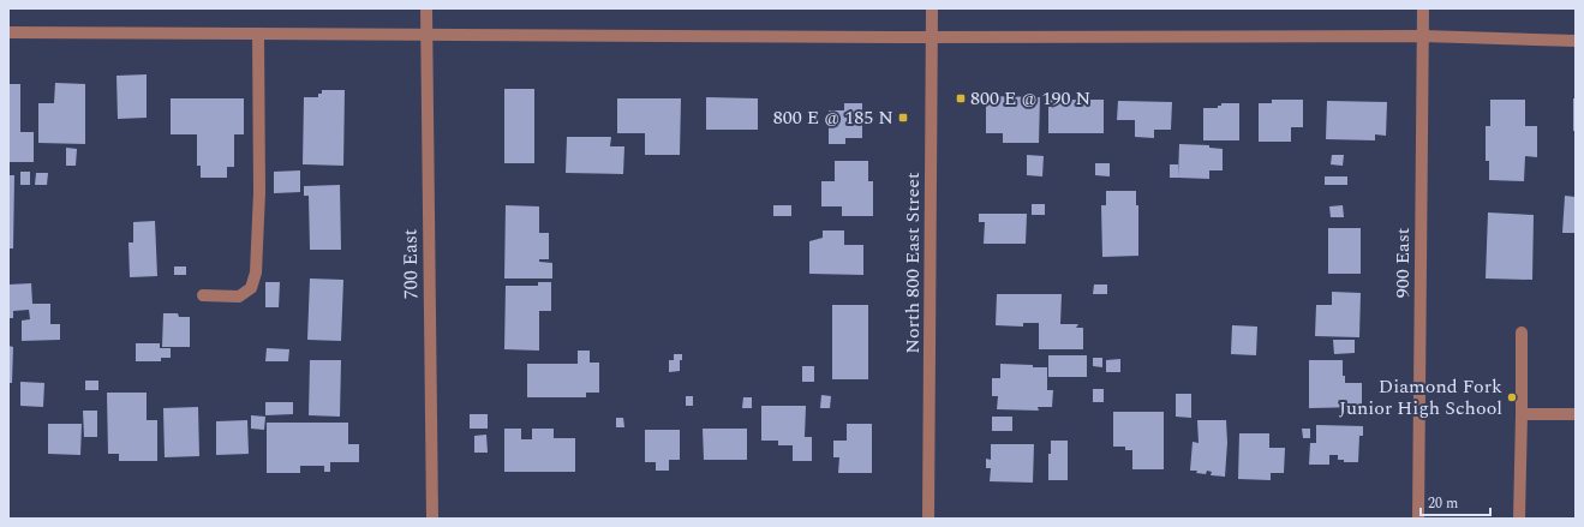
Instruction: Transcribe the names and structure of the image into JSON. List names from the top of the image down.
{
  "streets": {
    "street": ["North 800 East Street", "900 East", "700 East"]
  },
  "places": {
    "transit": ["800 E @ 190 N", "800 E @ 185 N"],
    "other": ["Diamond Fork Junior High School"]
  },
  "scale_bar": "20 m"
}
